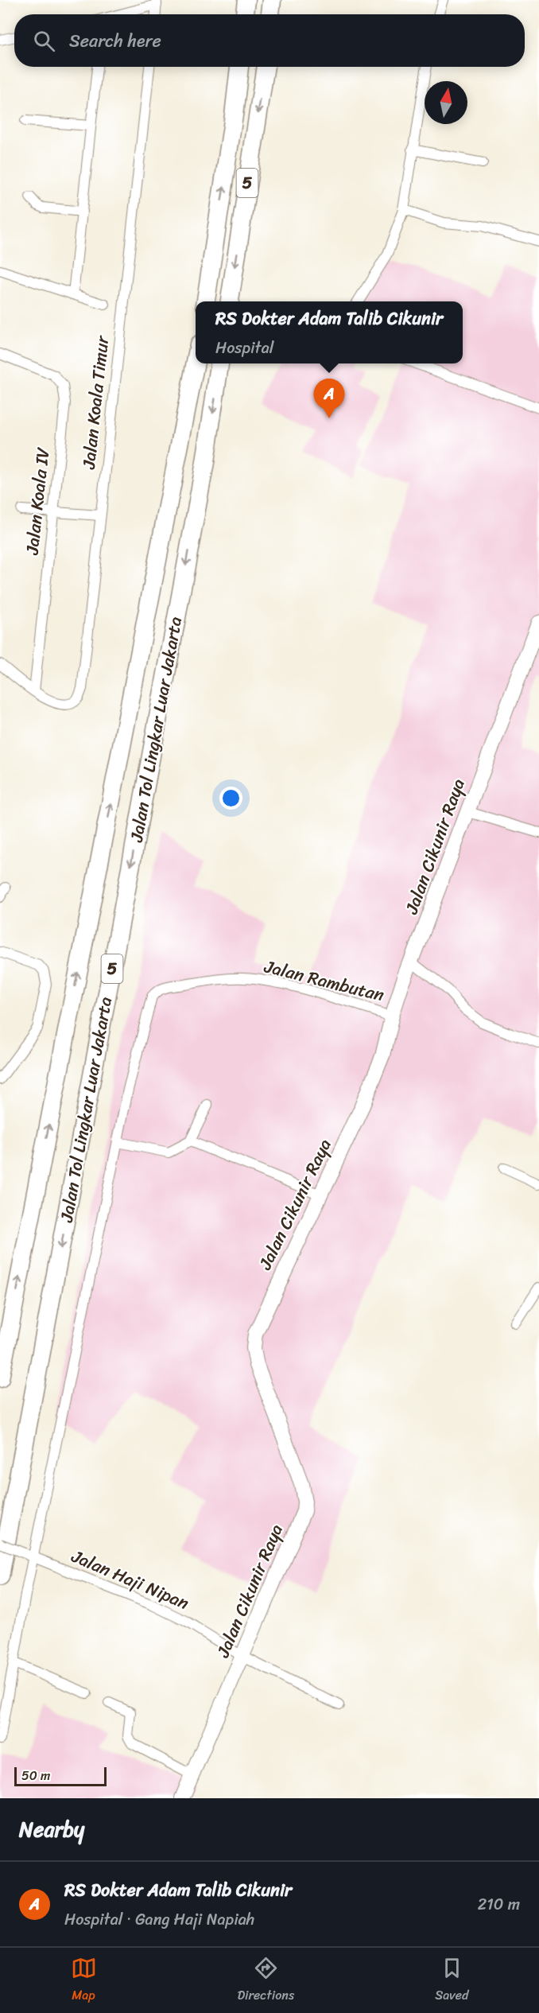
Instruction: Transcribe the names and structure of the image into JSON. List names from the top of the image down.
{
  "streets": {
    "highway": ["5", "Jalan Tol Lingkar Luar Jakarta"],
    "street": [
      "Jalan Koala Timur",
      "Jalan Koala IV",
      "Jalan Cikunir Raya",
      "Jalan Rambutan",
      "Jalan Haji Nipan"
    ]
  },
  "crossings": [
    ["Jalan Koala Timur", "Jalan Koala IV"],
    ["Jalan Cikunir Raya", "Jalan Rambutan"],
    ["Jalan Cikunir Raya", "Jalan Haji Nipan"]
  ],
  "scale_bar": "50 m",
  "north": "top",
  "page": {
    "search": "Search here",
    "popup": ["RS Dokter Adam Talib Cikunir", "Hospital"],
    "pins": "A",
    "scale": "50 m",
    "heading": "Nearby",
    "list": [
      {
        "mark": "A",
        "name": "RS Dokter Adam Talib Cikunir",
        "note": "Hospital · Gang Haji Napiah",
        "value": "210 m"
      }
    ],
    "nav": ["Map", "Directions", "Saved"]
  }
}
